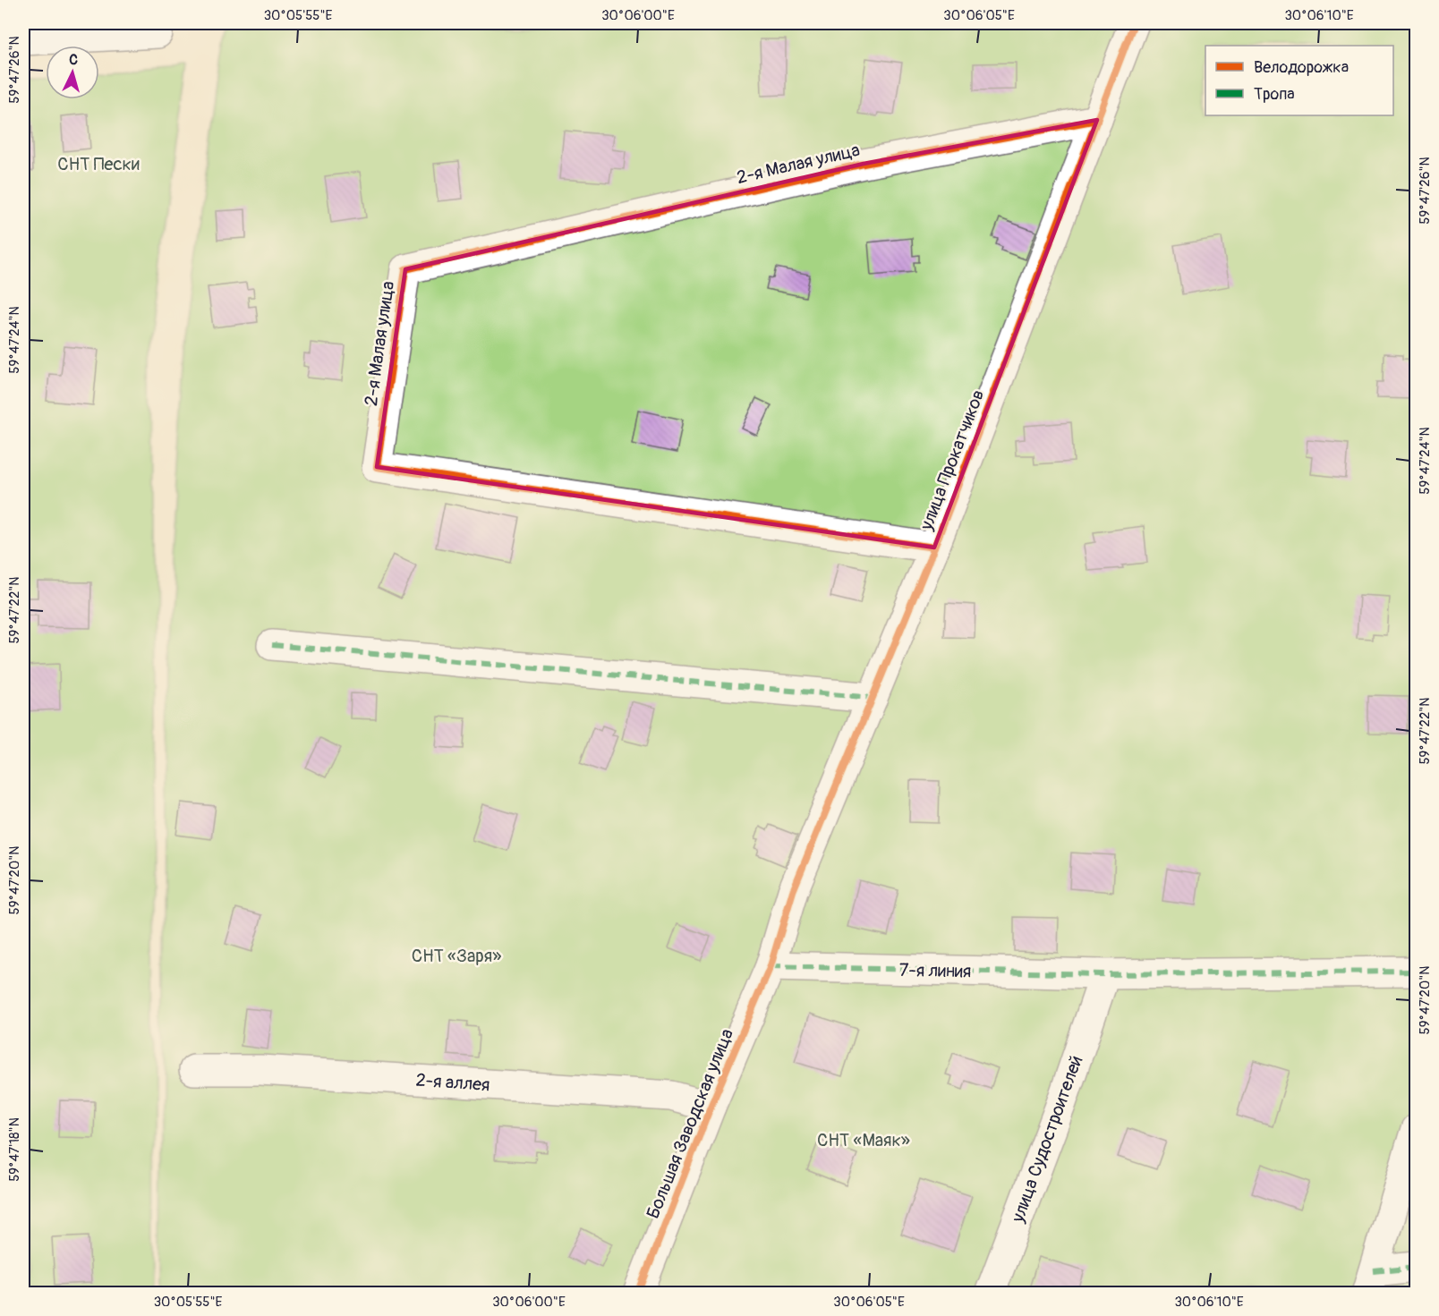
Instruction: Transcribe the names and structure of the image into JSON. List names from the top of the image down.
{
  "streets": {
    "street": [
      "2-я Малая улица",
      "улица Прокатчиков",
      "7-я линия",
      "2-я аллея",
      "Большая Заводская улица",
      "улица Судостроителей"
    ]
  },
  "crossings": [
    ["2-я Малая улица", "улица Прокатчиков"],
    ["улица Прокатчиков", "7-я линия"],
    ["улица Прокатчиков", "Большая Заводская улица"],
    ["7-я линия", "Большая Заводская улица"],
    ["7-я линия", "улица Судостроителей"],
    ["2-я аллея", "Большая Заводская улица"]
  ],
  "parks": ["СНТ Пески", "СНТ «Заря»", "СНТ «Маяк»"],
  "legend": ["Велодорожка", "Тропа"],
  "north": "top",
  "coordinates": [
    "30°05'55\"E",
    "30°06'00\"E",
    "30°06'05\"E",
    "30°06'10\"E",
    "59°47'26\"N",
    "59°47'24\"N",
    "59°47'22\"N",
    "59°47'20\"N",
    "59°47'18\"N"
  ]
}
